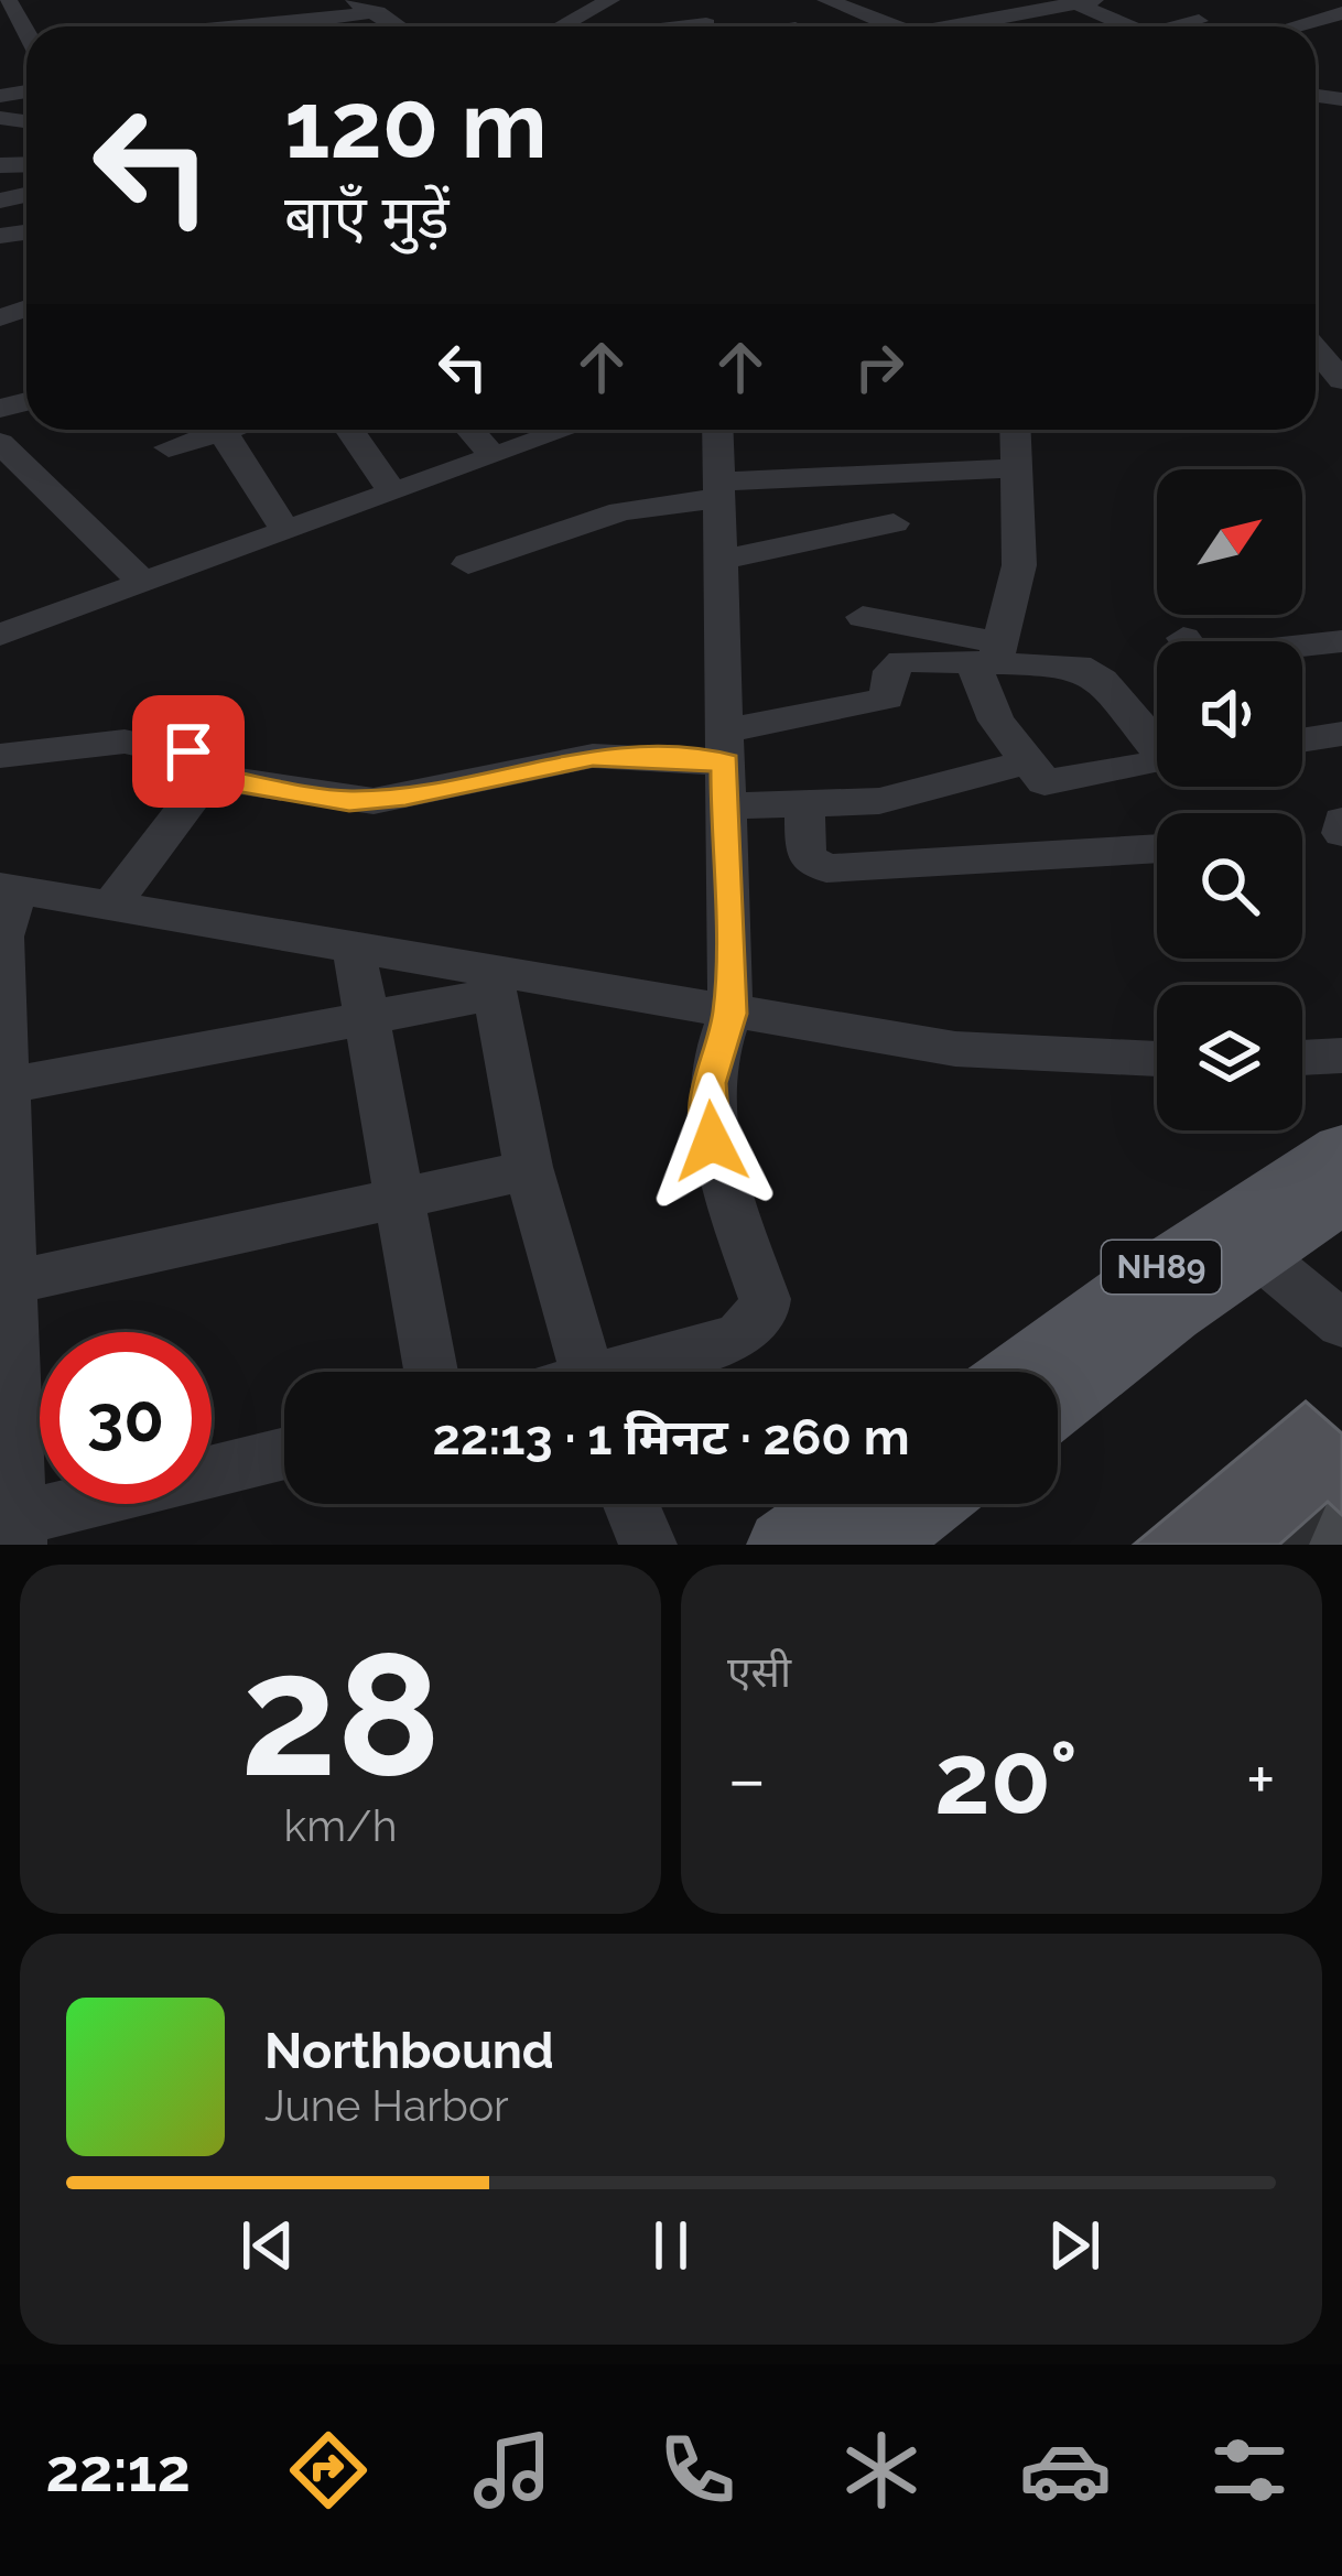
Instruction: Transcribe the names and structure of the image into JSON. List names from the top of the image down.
{
  "streets": {
    "main road": ["NH89"]
  },
  "north": "top right",
  "page": {
    "turn": ["120 m", "बाएँ मुड़ें"],
    "limit": "30",
    "trip": "22:13 · 1 मिनट · 260 m",
    "tile": [
      ["28", "km/h"],
      "एसी"
    ],
    "heat": ["−", "20°", "+"],
    "song": ["Northbound", "June Harbor"],
    "tabs": "22:12"
  }
}
